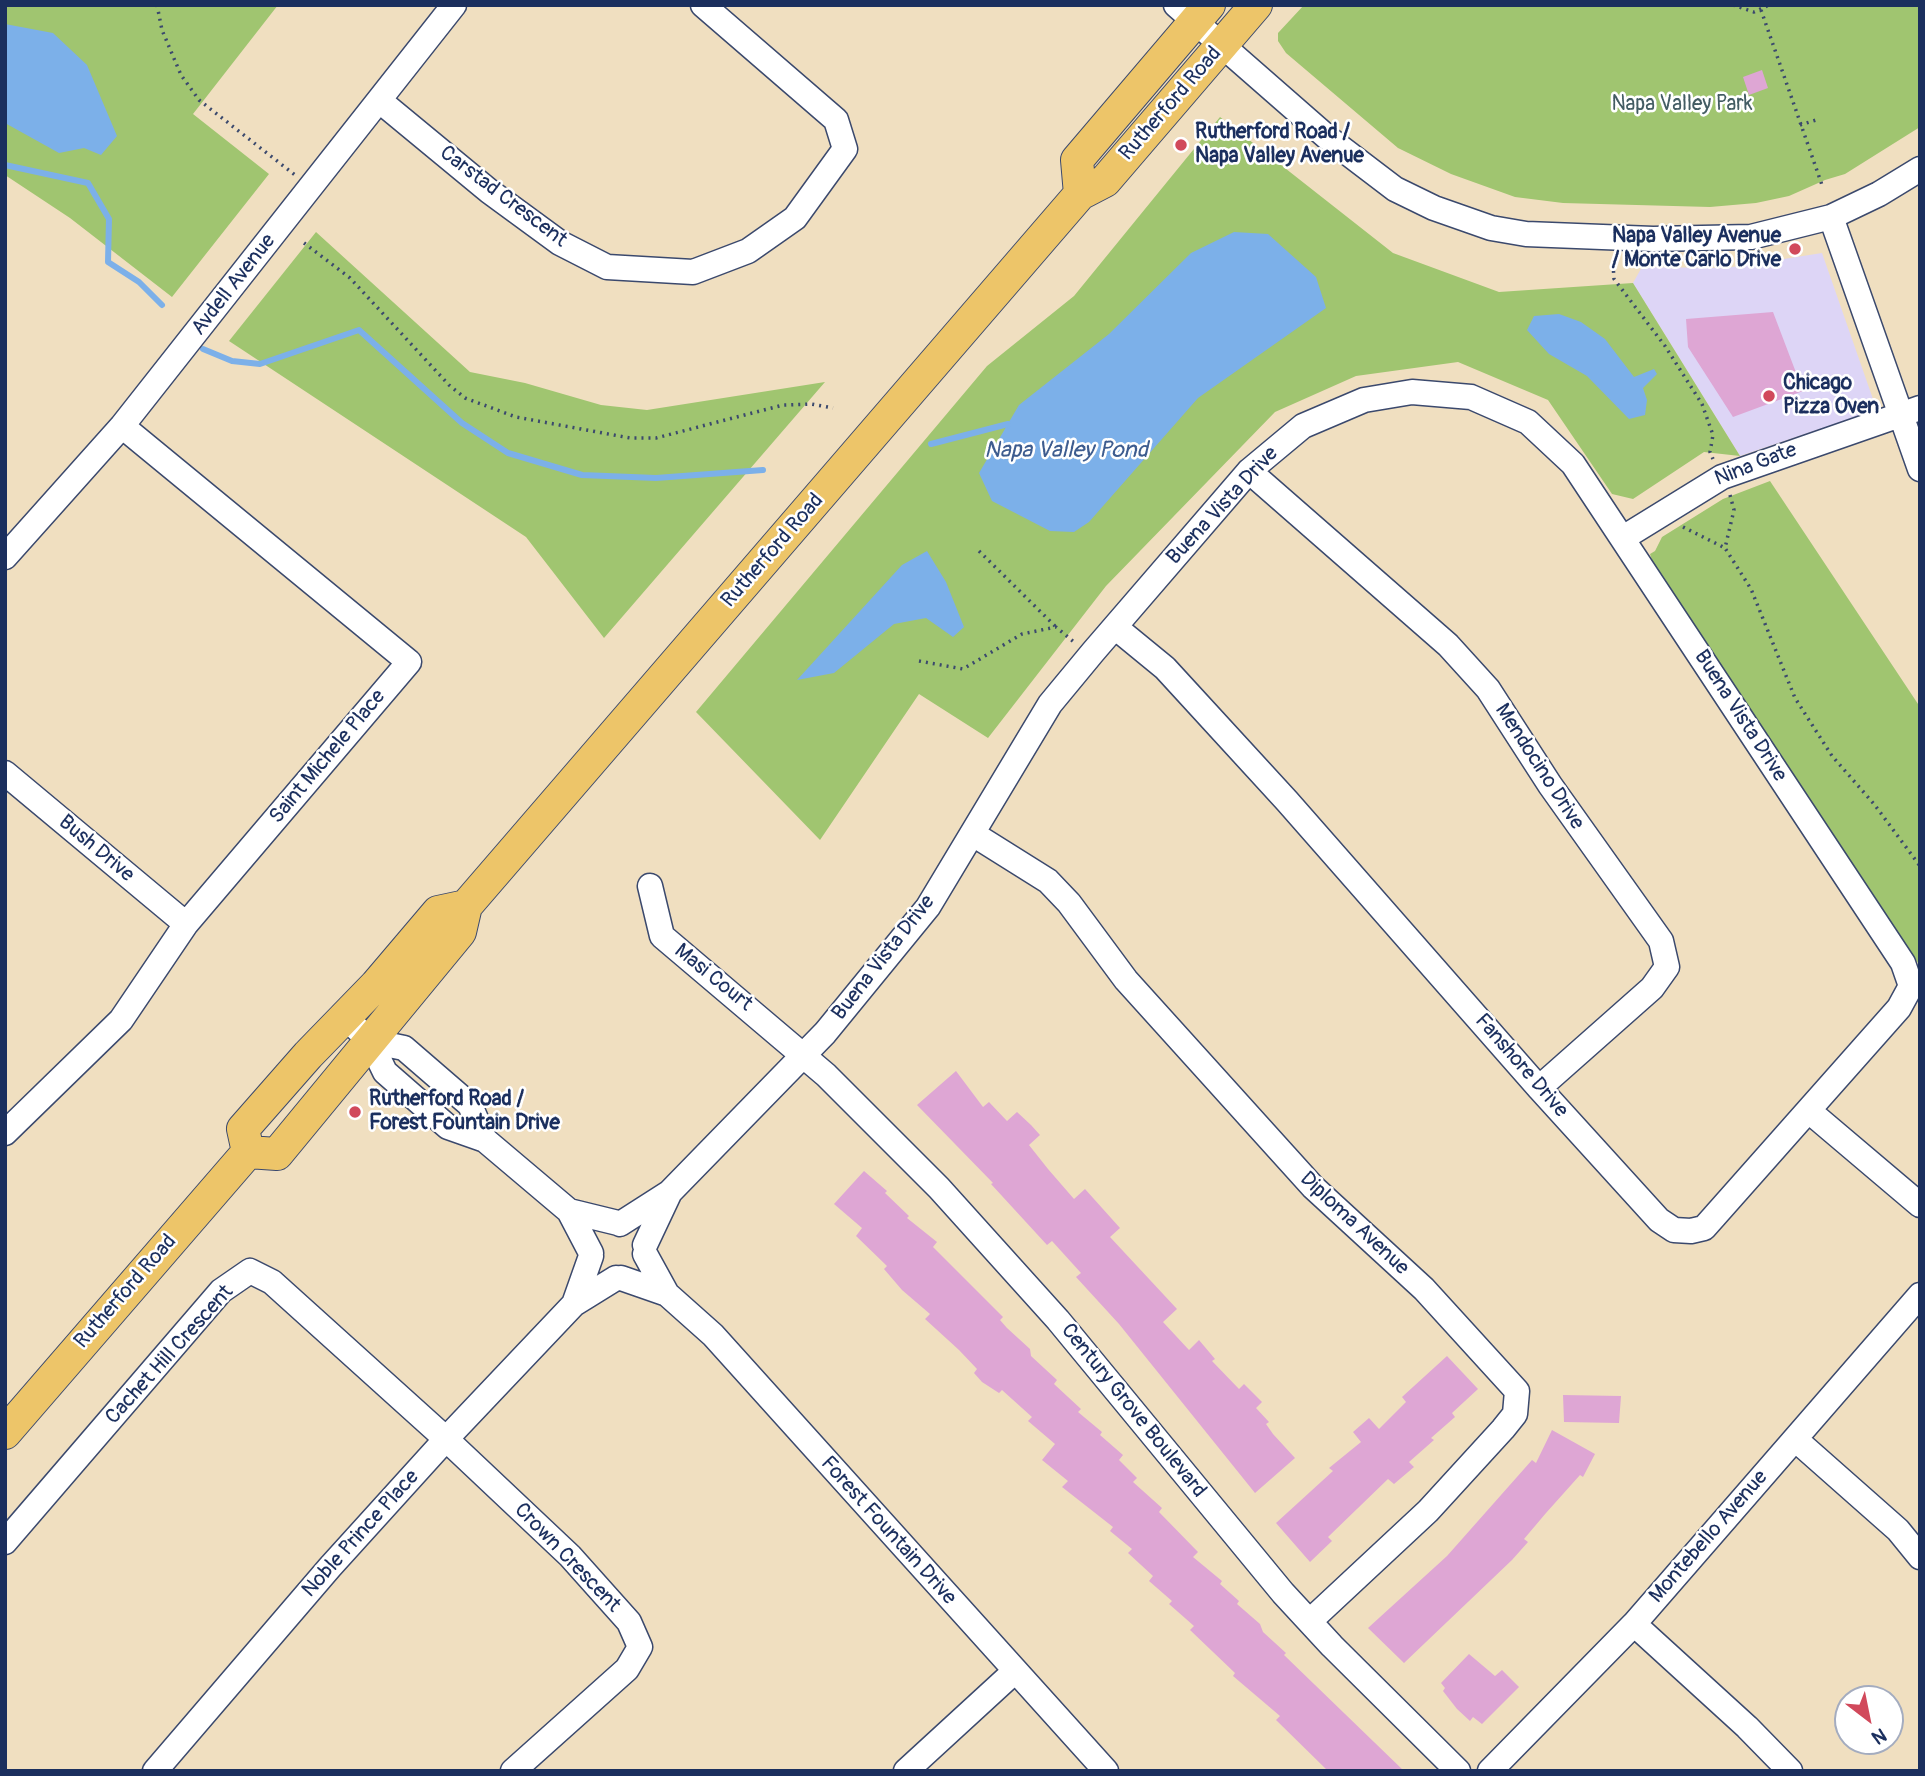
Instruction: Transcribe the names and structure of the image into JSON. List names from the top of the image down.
{
  "streets": {
    "main road": ["Rutherford Road"],
    "street": [
      "Carstad Crescent",
      "Avdell Avenue",
      "Nina Gate",
      "Buena Vista Drive",
      "Saint Michele Place",
      "Mendocino Drive",
      "Bush Drive",
      "Masi Court",
      "Fanshore Drive",
      "Diploma Avenue",
      "Cachet Hill Crescent",
      "Century Grove Boulevard",
      "Forest Fountain Drive",
      "Noble Prince Place",
      "Montebello Avenue",
      "Crown Crescent"
    ]
  },
  "crossings": [
    ["Carstad Crescent", "Avdell Avenue"],
    ["Avdell Avenue", "Saint Michele Place"],
    ["Nina Gate", "Buena Vista Drive"],
    ["Buena Vista Drive", "Mendocino Drive"],
    ["Buena Vista Drive", "Masi Court"],
    ["Buena Vista Drive", "Fanshore Drive"],
    ["Buena Vista Drive", "Diploma Avenue"],
    ["Buena Vista Drive", "Century Grove Boulevard"],
    ["Buena Vista Drive", "Forest Fountain Drive"],
    ["Buena Vista Drive", "Noble Prince Place"],
    ["Saint Michele Place", "Bush Drive"],
    ["Mendocino Drive", "Fanshore Drive"],
    ["Masi Court", "Century Grove Boulevard"],
    ["Diploma Avenue", "Century Grove Boulevard"],
    ["Cachet Hill Crescent", "Noble Prince Place"],
    ["Cachet Hill Crescent", "Crown Crescent"],
    ["Forest Fountain Drive", "Noble Prince Place"],
    ["Noble Prince Place", "Crown Crescent"]
  ],
  "water": ["Napa Valley Pond"],
  "parks": ["Napa Valley Park"],
  "places": [
    "Rutherford Road / Napa Valley Avenue",
    "Napa Valley Avenue / Monte Carlo Drive",
    "Chicago Pizza Oven",
    "Rutherford Road / Forest Fountain Drive"
  ],
  "north": "bottom right"
}
